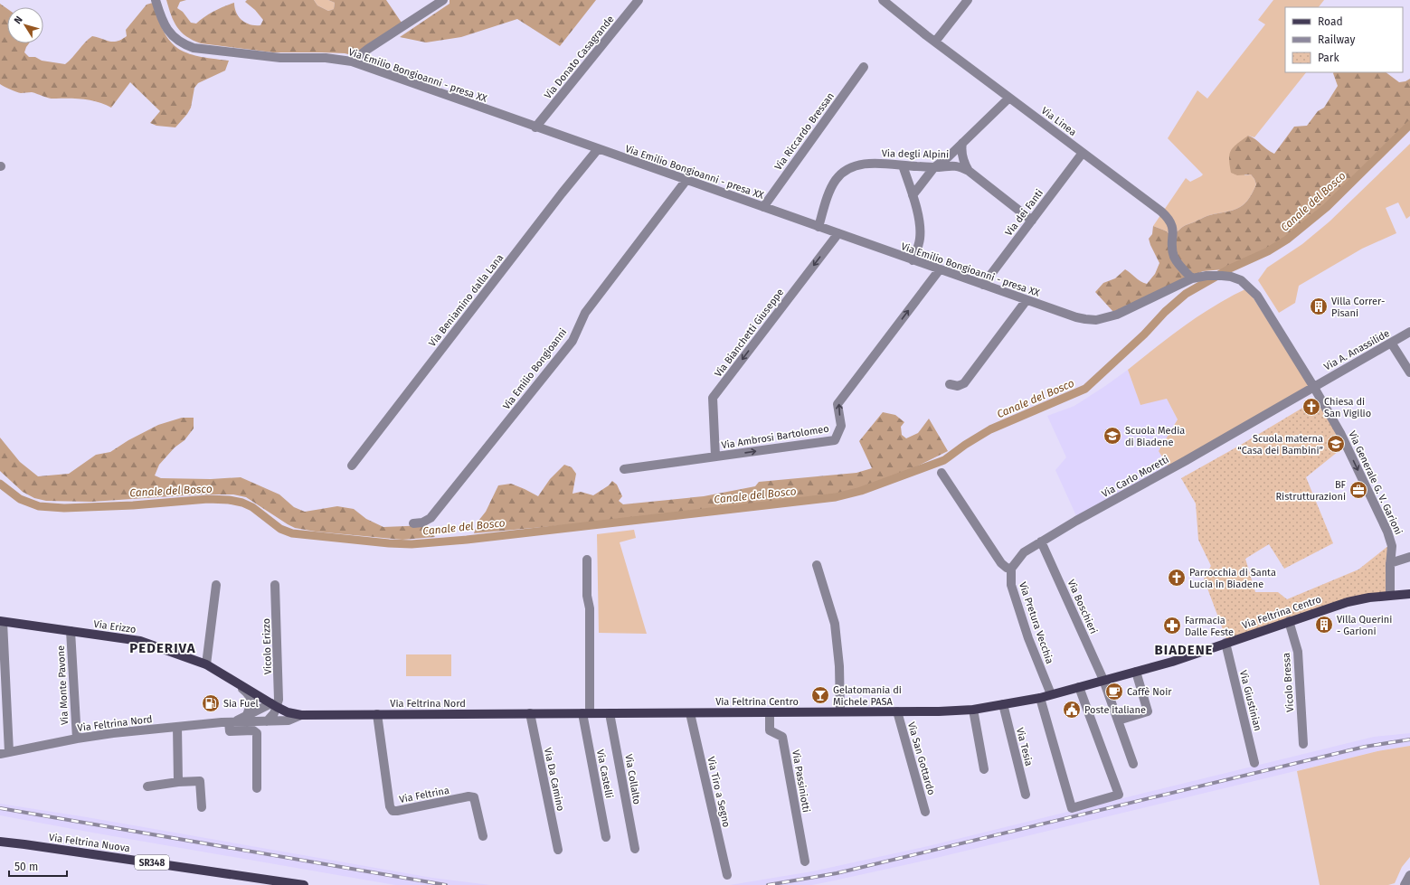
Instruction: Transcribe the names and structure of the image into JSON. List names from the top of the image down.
{
  "streets": {
    "main road": [
      "Via Feltrina Centro",
      "Via Erizzo",
      "Via Feltrina Nord",
      "Via Feltrina Nuova",
      "SR348"
    ],
    "street": [
      "Via Donato Casagrande",
      "Via Emilio Bongioanni - presa XX",
      "Via Linea",
      "Via Riccardo Bressan",
      "Via degli Alpini",
      "Via dei Fanti",
      "Via Beniamino dalla Lana",
      "Via Bianchetti Giuseppe",
      "Via A. Anassilide",
      "Via Emilio Bongioanni",
      "Via Ambrosi Bartolomeo",
      "Via Carlo Moretti",
      "Via Generale G. V. Garioni",
      "Via Boschieri",
      "Via Pretura Vecchia",
      "Vicolo Erizzo",
      "Vicolo Bressa",
      "Via Monte Pavone",
      "Via Giustinian",
      "Via Tesia",
      "Via San Gottardo",
      "Via Castelli",
      "Via Da Camino",
      "Via Collalto",
      "Via Passiniotti",
      "Via Tiro a Segno",
      "Via Feltrina"
    ]
  },
  "crossings": [
    ["Via Donato Casagrande", "Via Emilio Bongioanni - presa XX"],
    ["Via Emilio Bongioanni - presa XX", "Via Linea"],
    ["Via Emilio Bongioanni - presa XX", "Via Riccardo Bressan"],
    ["Via Emilio Bongioanni - presa XX", "Via degli Alpini"],
    ["Via Emilio Bongioanni - presa XX", "Via dei Fanti"],
    ["Via Emilio Bongioanni - presa XX", "Via Beniamino dalla Lana"],
    ["Via Emilio Bongioanni - presa XX", "Via Bianchetti Giuseppe"],
    ["Via Emilio Bongioanni - presa XX", "Via Emilio Bongioanni"],
    ["Via Emilio Bongioanni - presa XX", "Via Ambrosi Bartolomeo"],
    ["Via Emilio Bongioanni - presa XX", "Via Generale G. V. Garioni"],
    ["Via Linea", "Via dei Fanti"],
    ["Via degli Alpini", "Via dei Fanti"],
    ["Via Bianchetti Giuseppe", "Via Ambrosi Bartolomeo"],
    ["Via A. Anassilide", "Via Carlo Moretti"],
    ["Via A. Anassilide", "Via Generale G. V. Garioni"],
    ["Via Carlo Moretti", "Via Generale G. V. Garioni"],
    ["Via Carlo Moretti", "Via Boschieri"],
    ["Via Carlo Moretti", "Via Pretura Vecchia"],
    ["Via Generale G. V. Garioni", "Via Feltrina Centro"],
    ["Via Boschieri", "Via Feltrina Centro"],
    ["Via Feltrina Centro", "Via Pretura Vecchia"],
    ["Via Feltrina Centro", "Vicolo Bressa"],
    ["Via Feltrina Centro", "Via Giustinian"],
    ["Via Feltrina Centro", "Via Feltrina Nord"],
    ["Via Feltrina Centro", "Via Tesia"],
    ["Via Feltrina Centro", "Via San Gottardo"],
    ["Via Feltrina Centro", "Via Passiniotti"],
    ["Via Feltrina Centro", "Via Tiro a Segno"],
    ["Via Erizzo", "Vicolo Erizzo"],
    ["Via Erizzo", "Via Monte Pavone"],
    ["Via Erizzo", "Via Feltrina Nord"],
    ["Vicolo Erizzo", "Via Feltrina Nord"],
    ["Via Monte Pavone", "Via Feltrina Nord"],
    ["Via Feltrina Nord", "Via Castelli"],
    ["Via Feltrina Nord", "Via Da Camino"],
    ["Via Feltrina Nord", "Via Collalto"],
    ["Via Feltrina Nord", "Via Tiro a Segno"],
    ["Via Feltrina Nord", "Via Feltrina"]
  ],
  "one_way": ["Via Bianchetti Giuseppe", "Via Ambrosi Bartolomeo", "Via Generale G. V. Garioni"],
  "districts": ["PEDERIVA", "BIADENE"],
  "water": ["Canale del Bosco"],
  "places": {
    "building": ["Villa Correr- Pisani", "Villa Querini - Garioni"],
    "church": ["Chiesa di San Vigilio", "Parrocchia di Santa Lucia in Biadene"],
    "school or university": ["Scuola Media di Biadene", "Scuola materna “Casa dei Bambini”"],
    "office": ["BF Ristrutturazioni"],
    "pharmacy": ["Farmacia Dalle Feste"],
    "cafe": ["Caffè Noir"],
    "bar": ["Gelatomania di Michele PASA"],
    "fuel station": ["Sia Fuel"],
    "public building": ["Poste italiane"]
  },
  "legend": ["Road", "Railway", "Park"],
  "scale_bar": "50 m",
  "north": "top left"
}
